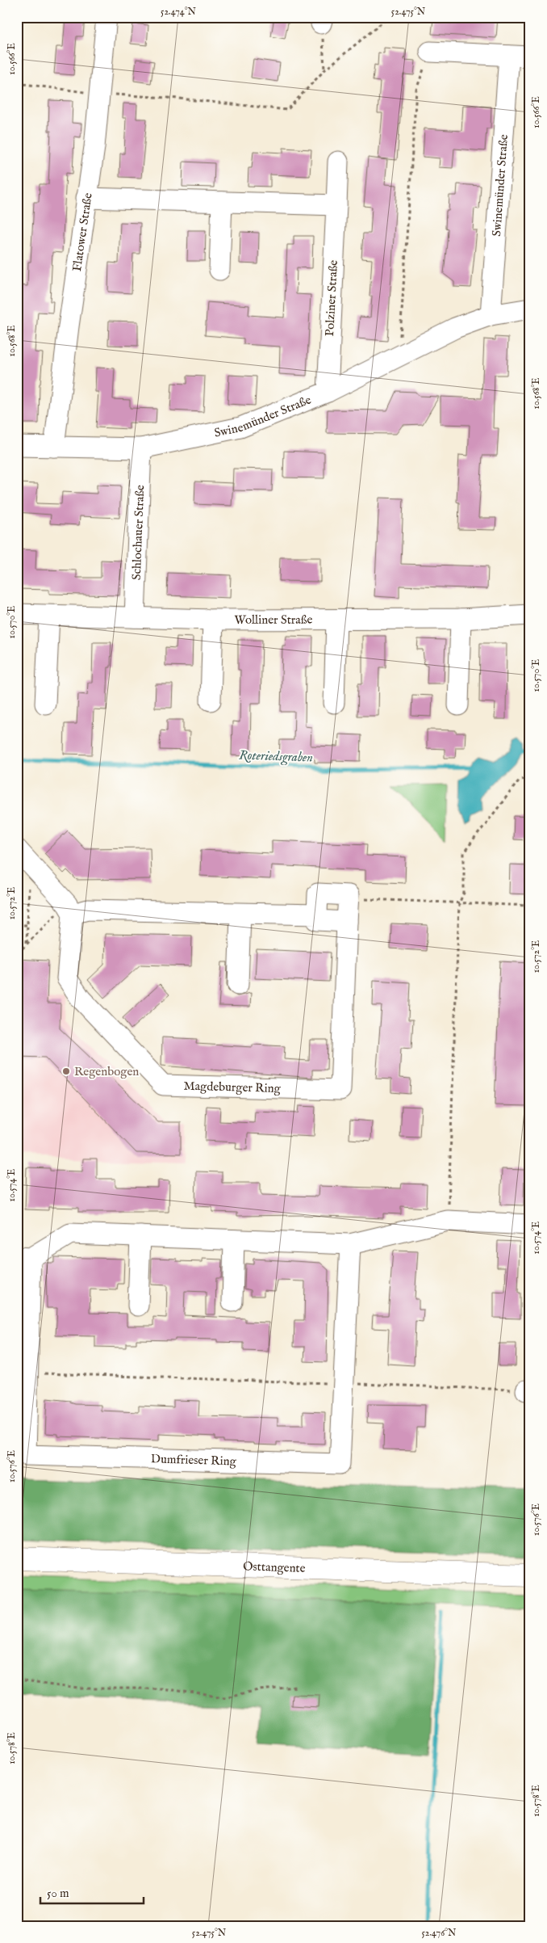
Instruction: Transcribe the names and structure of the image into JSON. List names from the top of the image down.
{
  "streets": {
    "main road": ["Osttangente"],
    "street": [
      "Swinemünder Straße",
      "Flatower Straße",
      "Polziner Straße",
      "Schlochauer Straße",
      "Wolliner Straße",
      "Magdeburger Ring",
      "Dumfrieser Ring"
    ]
  },
  "crossings": [
    ["Swinemünder Straße", "Flatower Straße"],
    ["Swinemünder Straße", "Polziner Straße"],
    ["Swinemünder Straße", "Schlochauer Straße"],
    ["Schlochauer Straße", "Wolliner Straße"]
  ],
  "water": ["Roteriedsgraben"],
  "places": ["Regenbogen"],
  "scale_bar": "50 m",
  "coordinates": [
    "52.474°N",
    "52.475°N",
    "10.566°E",
    "10.568°E",
    "10.570°E",
    "10.572°E",
    "10.574°E",
    "10.576°E",
    "10.578°E",
    "52.476°N"
  ]
}
